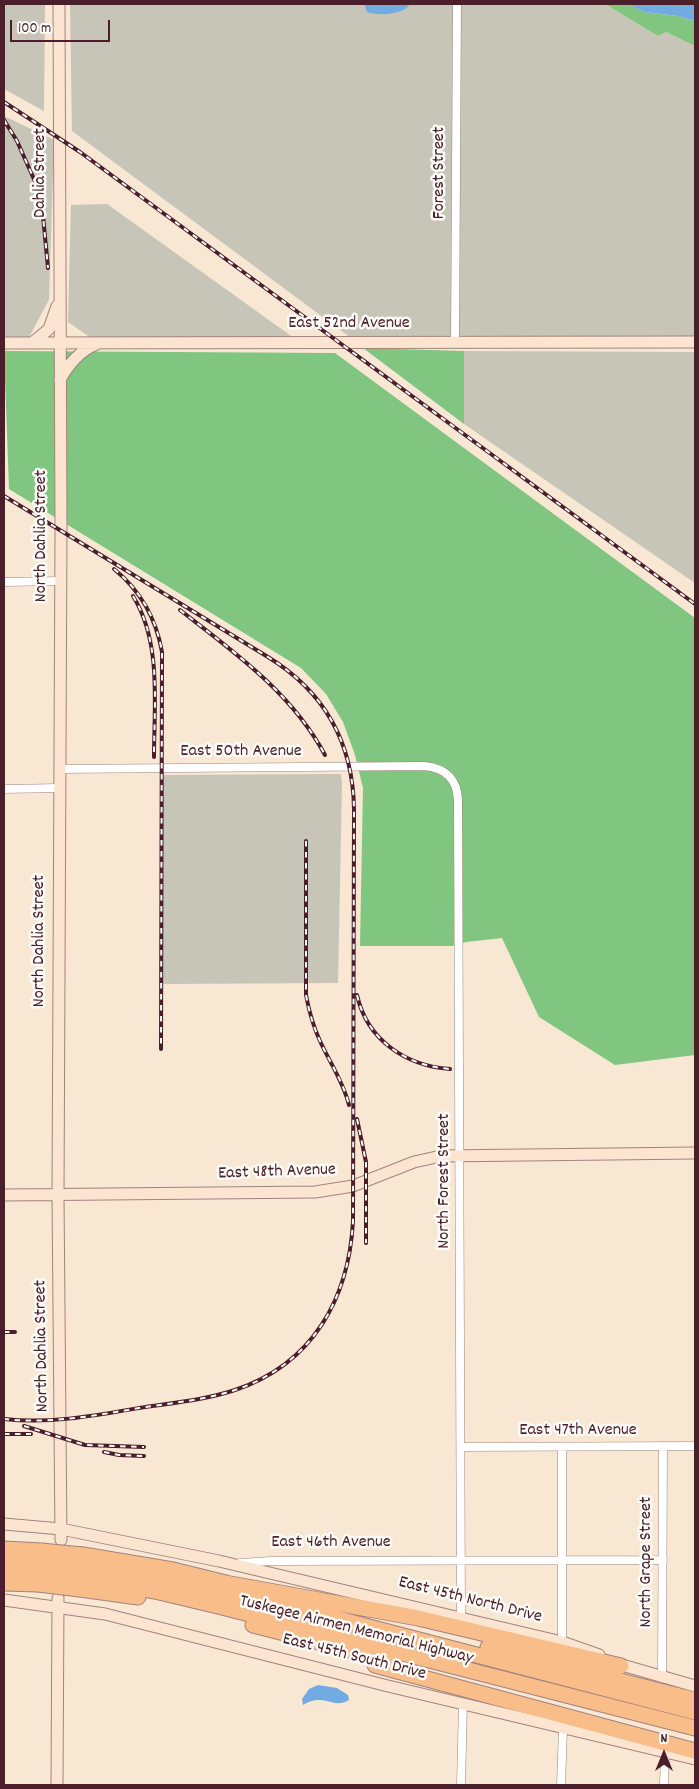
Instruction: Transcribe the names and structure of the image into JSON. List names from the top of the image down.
{
  "streets": {
    "highway": ["Tuskegee Airmen Memorial Highway"],
    "street": [
      "Dahlia Street",
      "Forest Street",
      "East 52nd Avenue",
      "North Dahlia Street",
      "East 50th Avenue",
      "East 48th Avenue",
      "North Forest Street",
      "East 47th Avenue",
      "East 46th Avenue",
      "North Grape Street",
      "East 45th North Drive",
      "East 45th South Drive"
    ]
  },
  "crossings": [
    ["Dahlia Street", "East 52nd Avenue"],
    ["Dahlia Street", "North Dahlia Street"],
    ["Forest Street", "East 52nd Avenue"],
    ["East 52nd Avenue", "North Dahlia Street"],
    ["North Dahlia Street", "East 50th Avenue"],
    ["North Dahlia Street", "East 48th Avenue"],
    ["North Dahlia Street", "East 46th Avenue"],
    ["East 50th Avenue", "North Forest Street"],
    ["East 48th Avenue", "North Forest Street"],
    ["North Forest Street", "East 47th Avenue"],
    ["North Forest Street", "East 46th Avenue"],
    ["North Forest Street", "East 45th North Drive"],
    ["East 47th Avenue", "North Grape Street"],
    ["East 46th Avenue", "North Grape Street"],
    ["East 46th Avenue", "East 45th North Drive"],
    ["North Grape Street", "East 45th North Drive"]
  ],
  "scale_bar": "100 m",
  "north": "top"
}
